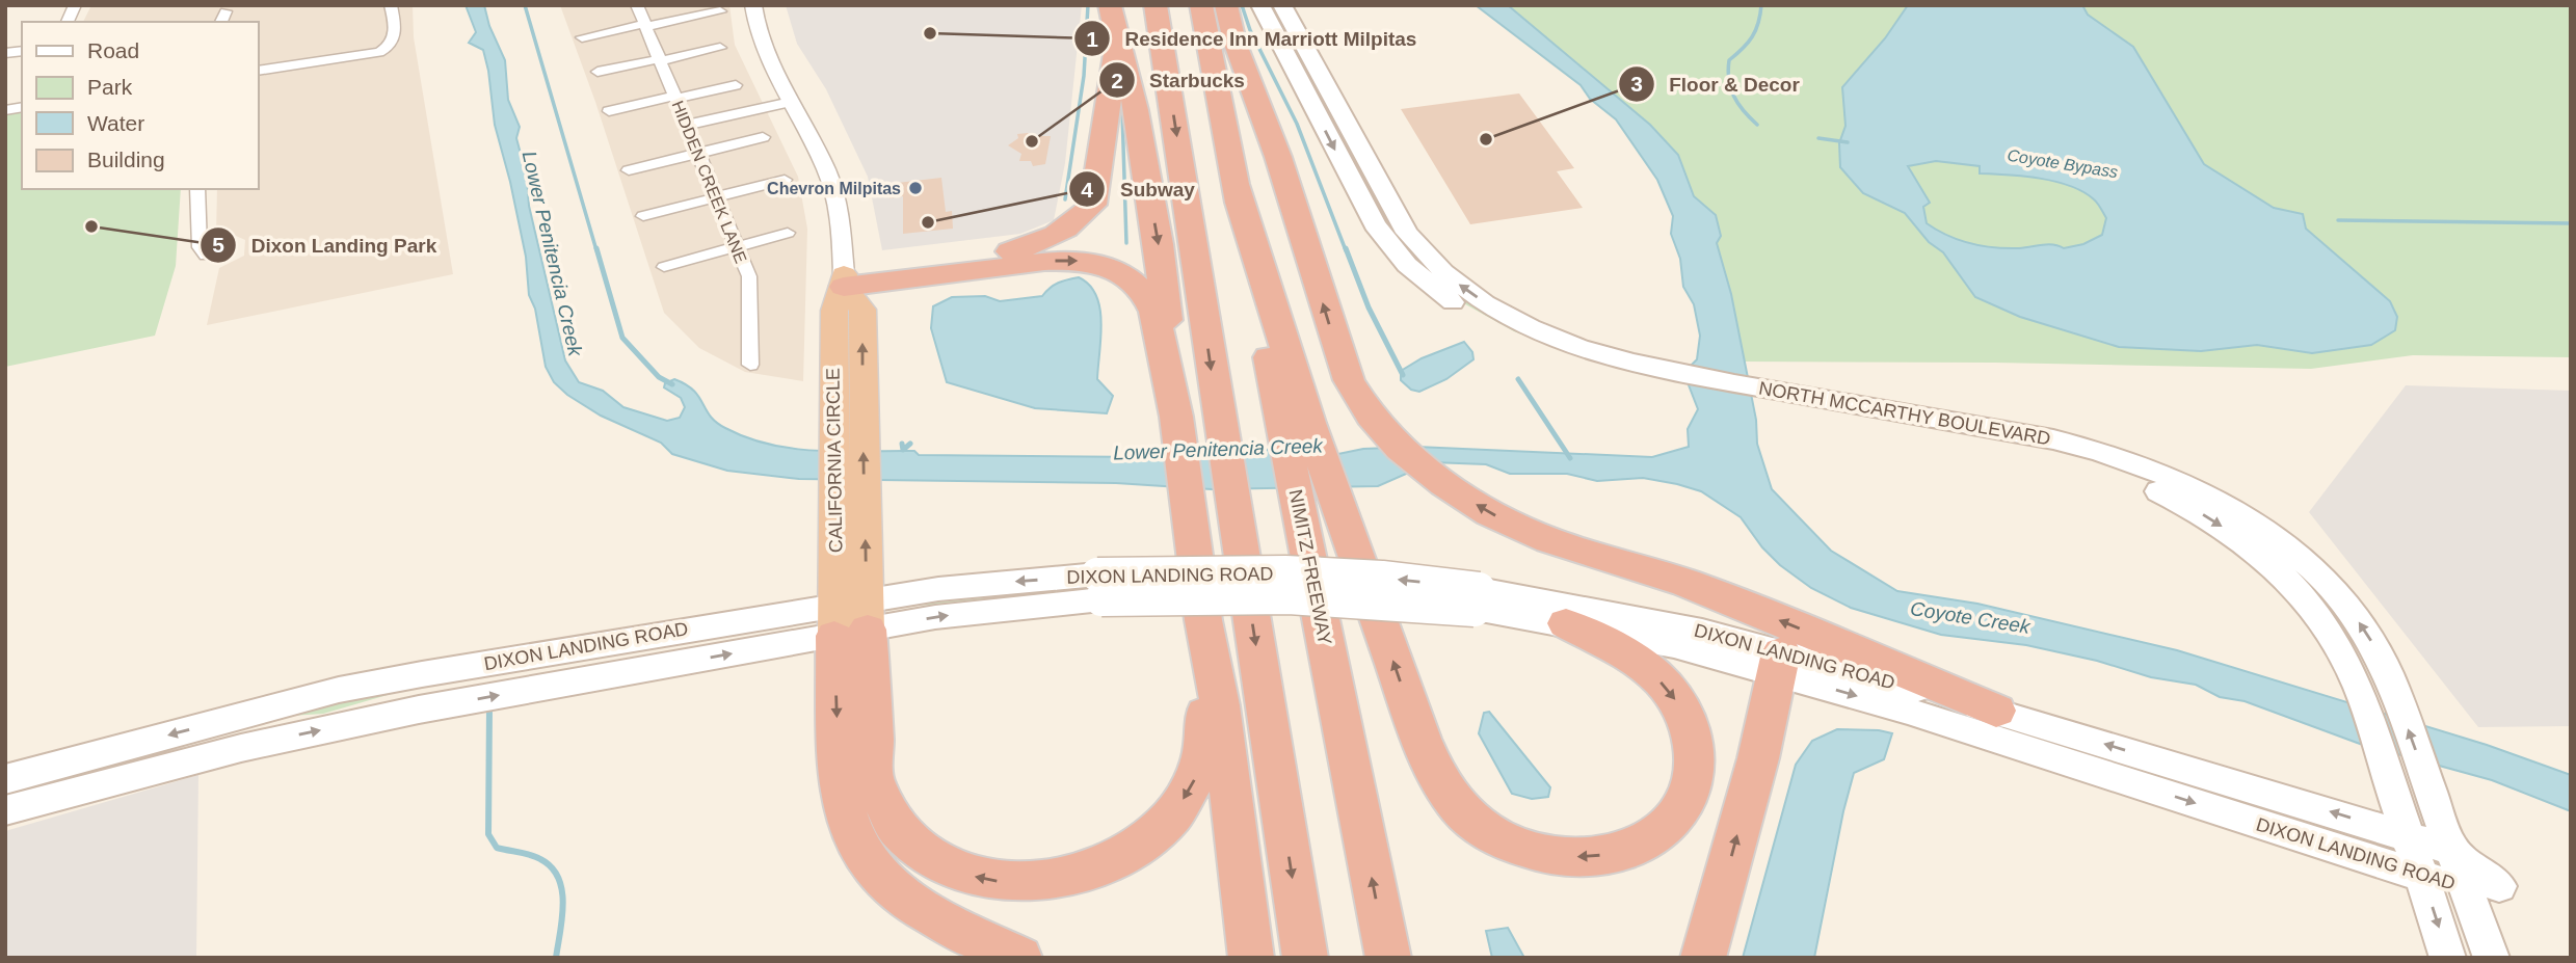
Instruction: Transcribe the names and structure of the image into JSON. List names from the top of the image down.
{
  "streets": {
    "highway": ["CALIFORNIA CIRCLE", "NIMITZ FREEWAY"],
    "main road": ["NORTH MCCARTHY BOULEVARD", "DIXON LANDING ROAD"],
    "street": ["HIDDEN CREEK LANE"]
  },
  "crossings": [
    ["NORTH MCCARTHY BOULEVARD", "DIXON LANDING ROAD"],
    ["CALIFORNIA CIRCLE", "DIXON LANDING ROAD"]
  ],
  "water": ["Coyote Bypass", "Lower Penitencia Creek", "Coyote Creek"],
  "places": [
    "Residence Inn Marriott Milpitas",
    "Floor & Decor",
    "Starbucks",
    "Chevron Milpitas",
    "Subway",
    "Dixon Landing Park"
  ],
  "legend": [
    "Road",
    "Park",
    "Water",
    "Building"
  ]
}
